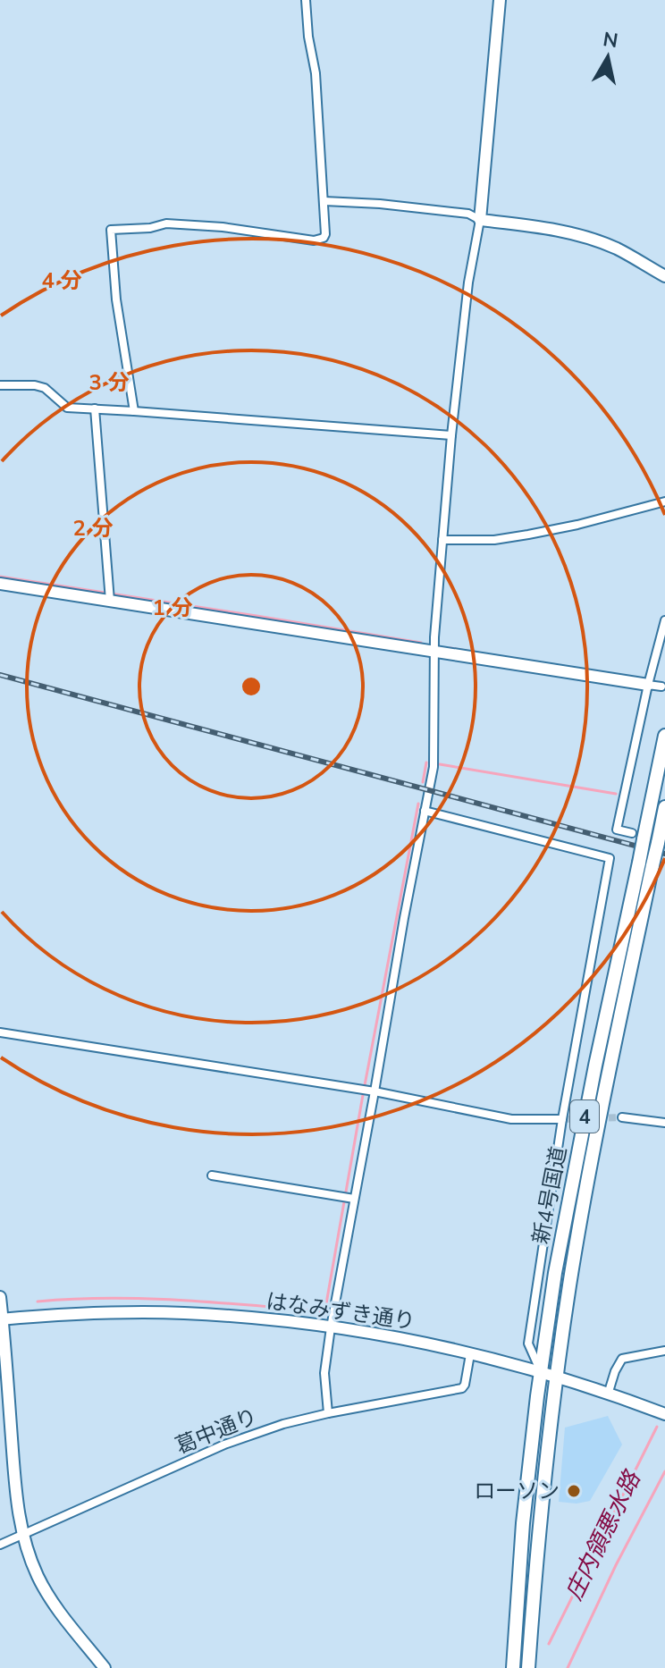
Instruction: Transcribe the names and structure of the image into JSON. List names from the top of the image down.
{
  "streets": {
    "highway": ["4", "新4号国道"],
    "street": ["はなみずき通り", "葛中通り"]
  },
  "crossings": [
    ["新4号国道", "はなみずき通り"],
    ["はなみずき通り", "葛中通り"]
  ],
  "water": ["庄内領悪水路"],
  "places": ["ローソン"],
  "north": "top",
  "rings": [
    "4 分",
    "3 分",
    "2 分",
    "1 分"
  ]
}
